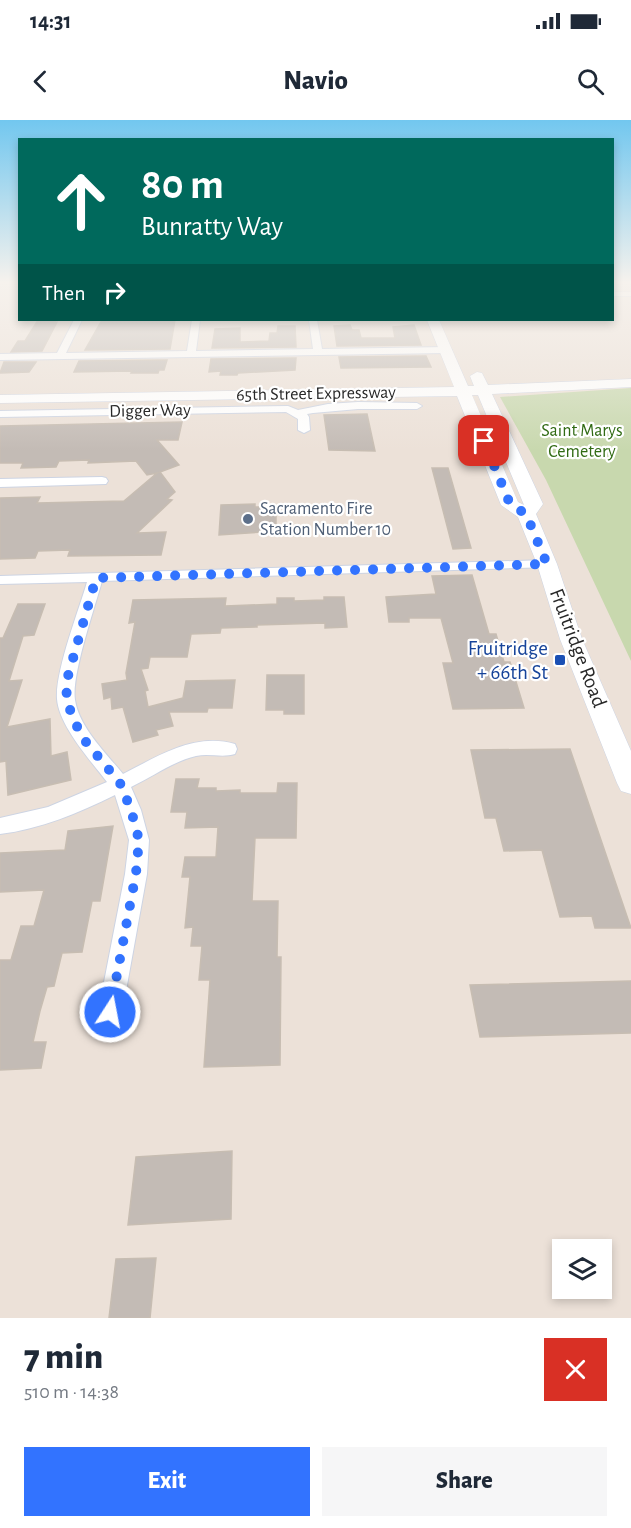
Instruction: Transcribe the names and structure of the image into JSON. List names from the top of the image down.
{
  "streets": {
    "main road": ["65th Street Expressway", "Fruitridge Road"],
    "street": ["Digger Way"]
  },
  "crossings": [
    ["65th Street Expressway", "Fruitridge Road"]
  ],
  "parks": ["Saint Marys Cemetery"],
  "places": {
    "other": ["Sacramento Fire Station Number 10"],
    "transit": ["Fruitridge + 66th St"]
  },
  "page": {
    "status": "14:31",
    "header": "Navio",
    "turn": ["80 m", "Bunratty Way"],
    "then": "Then",
    "heading": ["7 min", "510 m · 14:38"],
    "buttons": ["Exit", "Share"]
  }
}
